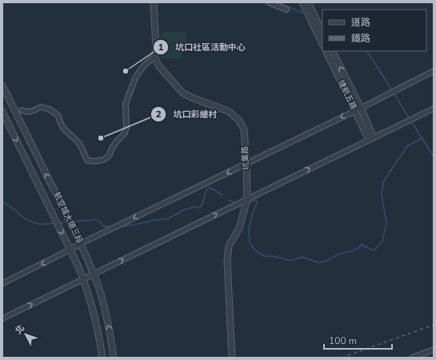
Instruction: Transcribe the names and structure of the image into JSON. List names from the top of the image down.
{
  "streets": {
    "street": ["捷航五路", "坑菓路", "航空城大道三段"]
  },
  "places": ["坑口社區活動中心", "坑口彩繪村"],
  "legend": ["道路", "鐵路"],
  "scale_bar": "100 m",
  "north": "top left"
}
